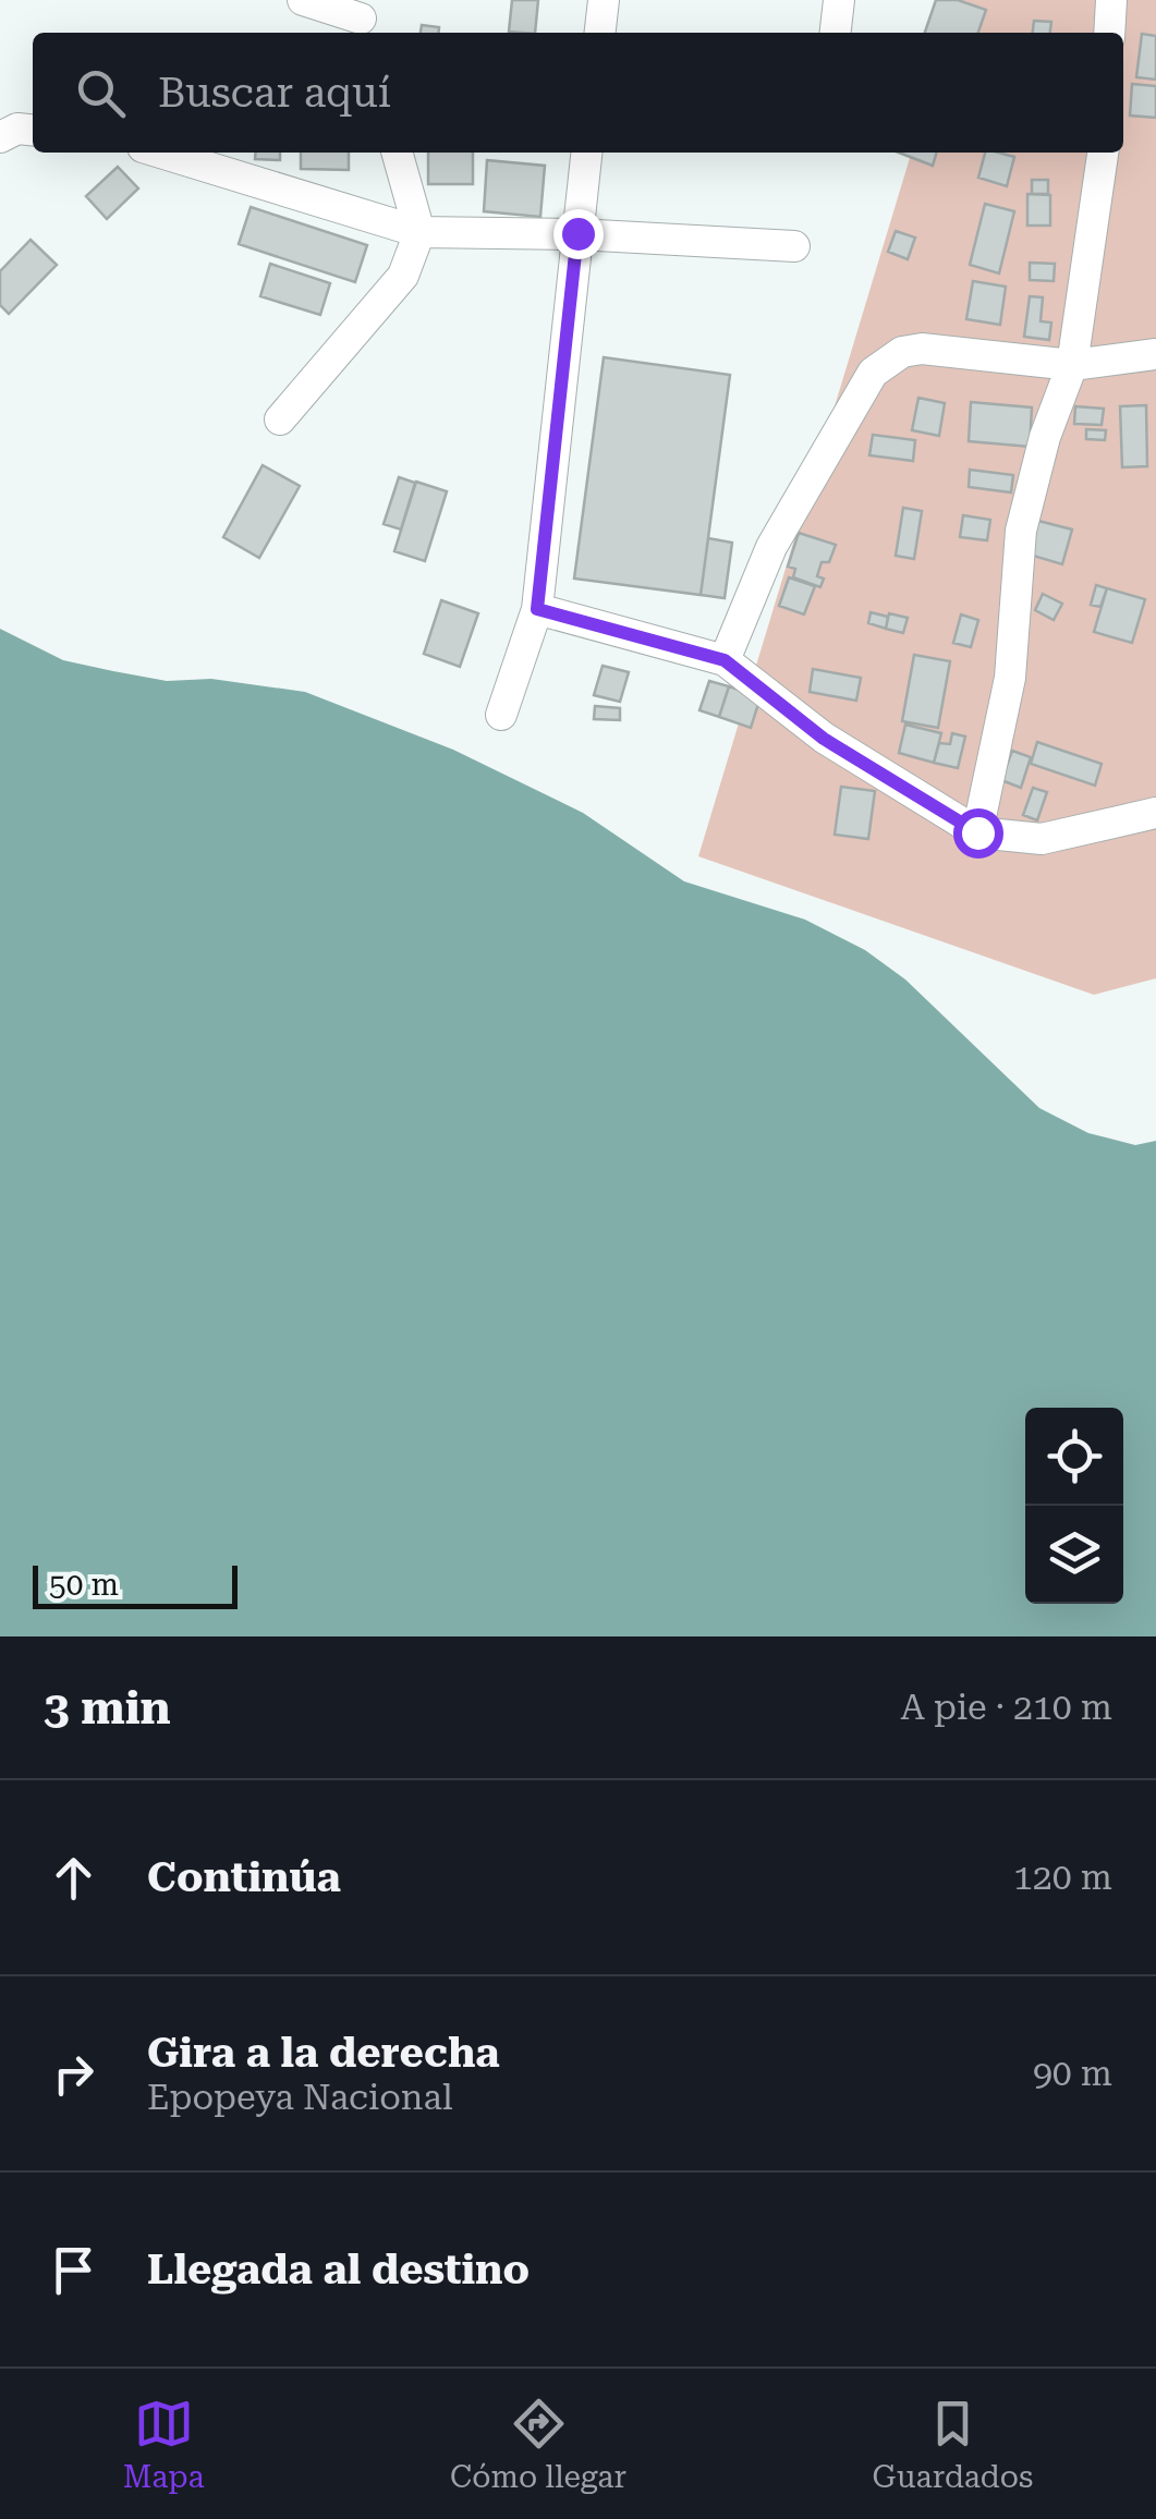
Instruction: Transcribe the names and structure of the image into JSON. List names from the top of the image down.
{
  "scale_bar": "50 m",
  "page": {
    "search": "Buscar aquí",
    "scale": "50 m",
    "heading": ["3 min", "A pie · 210 m"],
    "list": [
      ["Continúa", "120 m"],
      ["Gira a la derecha", "Epopeya Nacional", "90 m"],
      "Llegada al destino"
    ],
    "nav": ["Mapa", "Cómo llegar", "Guardados"]
  }
}
